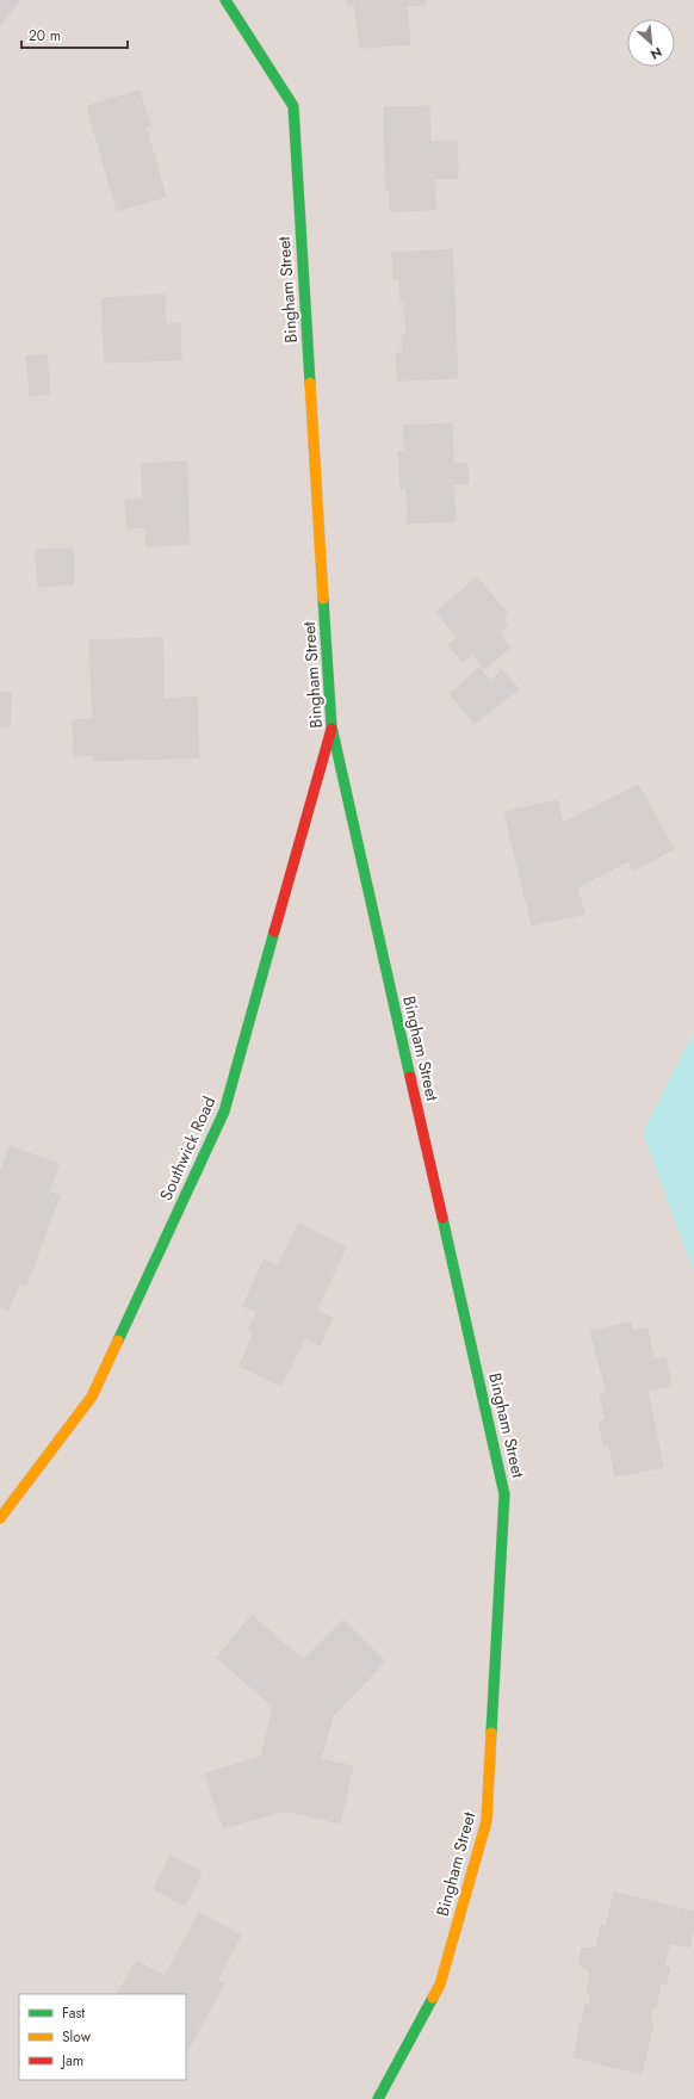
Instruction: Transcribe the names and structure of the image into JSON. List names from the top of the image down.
{
  "streets": {
    "street": ["Bingham Street", "Southwick Road"]
  },
  "crossings": [
    ["Bingham Street", "Southwick Road"]
  ],
  "legend": ["Fast", "Slow", "Jam"],
  "scale_bar": "20 m",
  "north": "bottom right"
}
